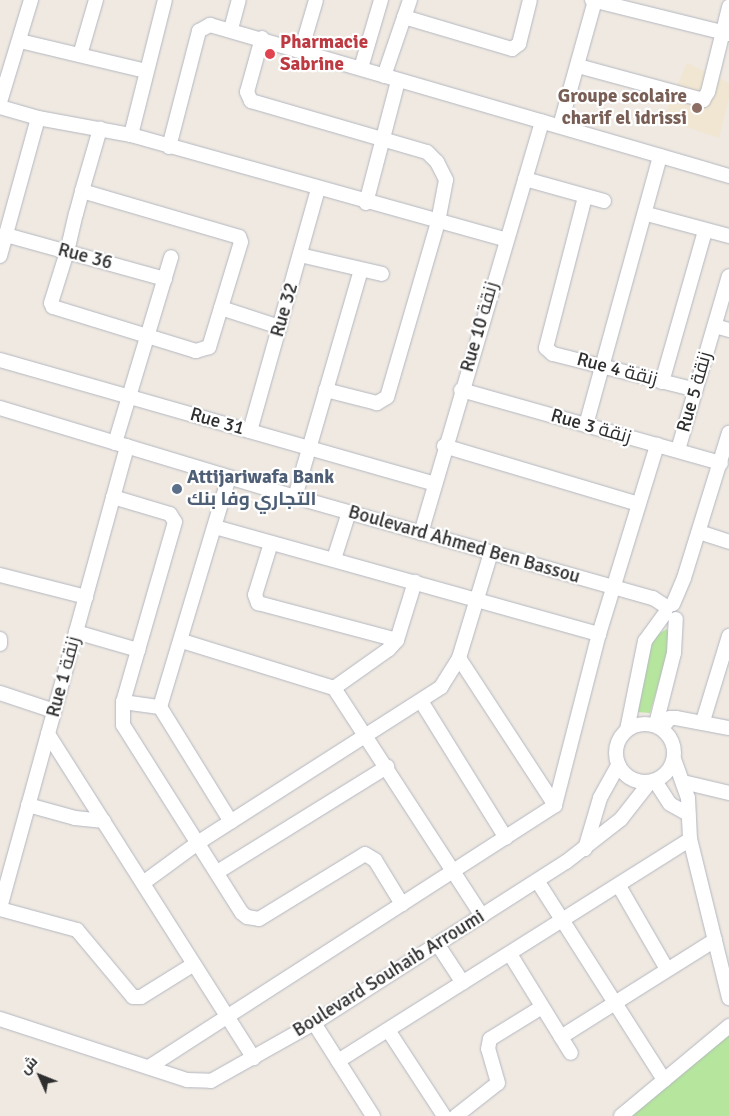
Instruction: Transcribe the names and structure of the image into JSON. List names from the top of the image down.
{
  "streets": {
    "street": [
      "Rue 36",
      "Rue 32",
      "Rue 10 زنقة",
      "Rue 4 زنقة",
      "Rue 5 زنقة",
      "Rue 31",
      "Rue 3 زنقة",
      "Boulevard Ahmed Ben Bassou",
      "Rue 1 زنقة",
      "Boulevard Souhaib Arroumi"
    ]
  },
  "crossings": [
    ["Rue 36", "Rue 1 زنقة"],
    ["Rue 32", "Rue 31"],
    ["Rue 10 زنقة", "Rue 31"],
    ["Rue 10 زنقة", "Rue 3 زنقة"],
    ["Rue 10 زنقة", "Boulevard Ahmed Ben Bassou"],
    ["Rue 4 زنقة", "Rue 5 زنقة"],
    ["Rue 5 زنقة", "Rue 3 زنقة"],
    ["Rue 31", "Rue 1 زنقة"],
    ["Boulevard Ahmed Ben Bassou", "Rue 1 زنقة"]
  ],
  "places": ["Pharmacie Sabrine", "Groupe scolaire charif el idrissi", "Attijariwafa Bank التجاري وفا بنك"],
  "north": "top left"
}
